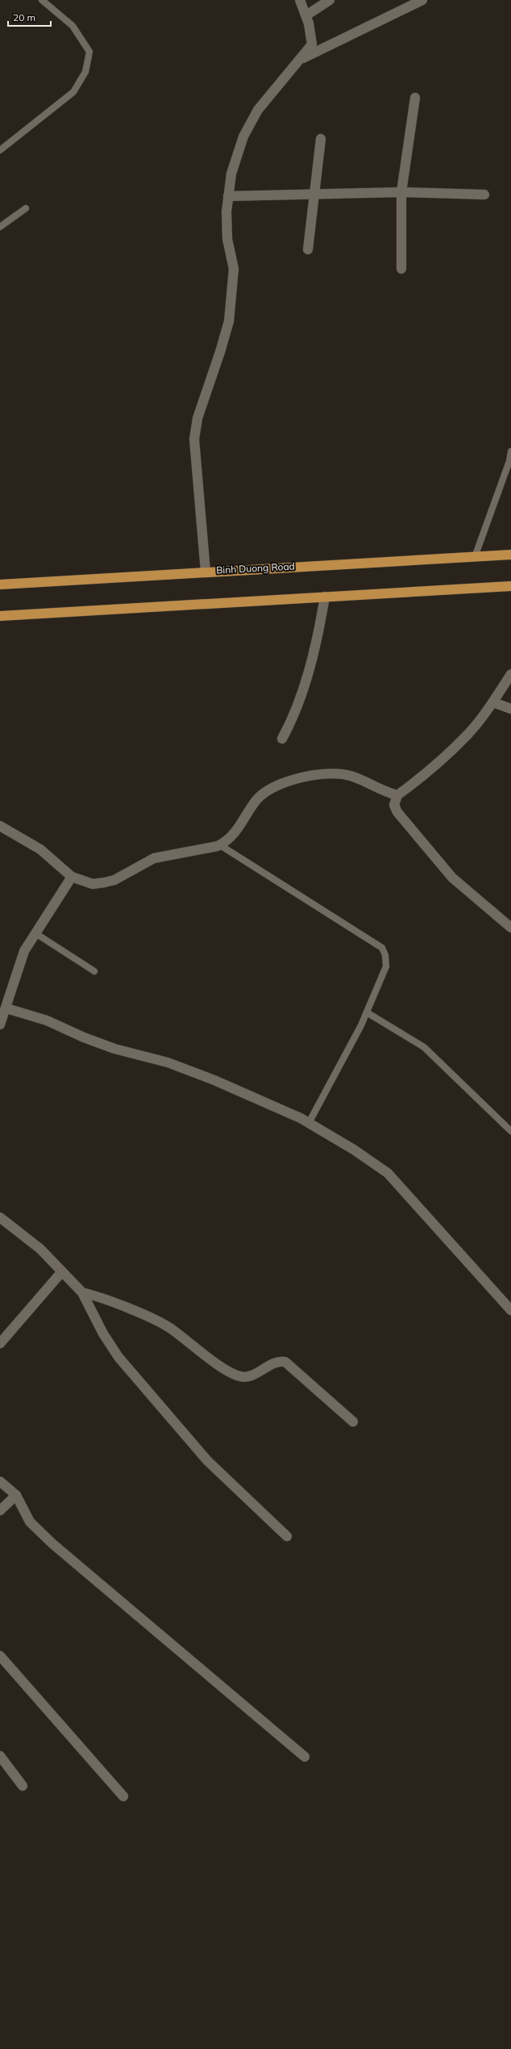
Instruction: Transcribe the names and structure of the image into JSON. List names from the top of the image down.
{
  "streets": {
    "highway": ["Binh Duong Road"]
  },
  "scale_bar": "20 m"
}
